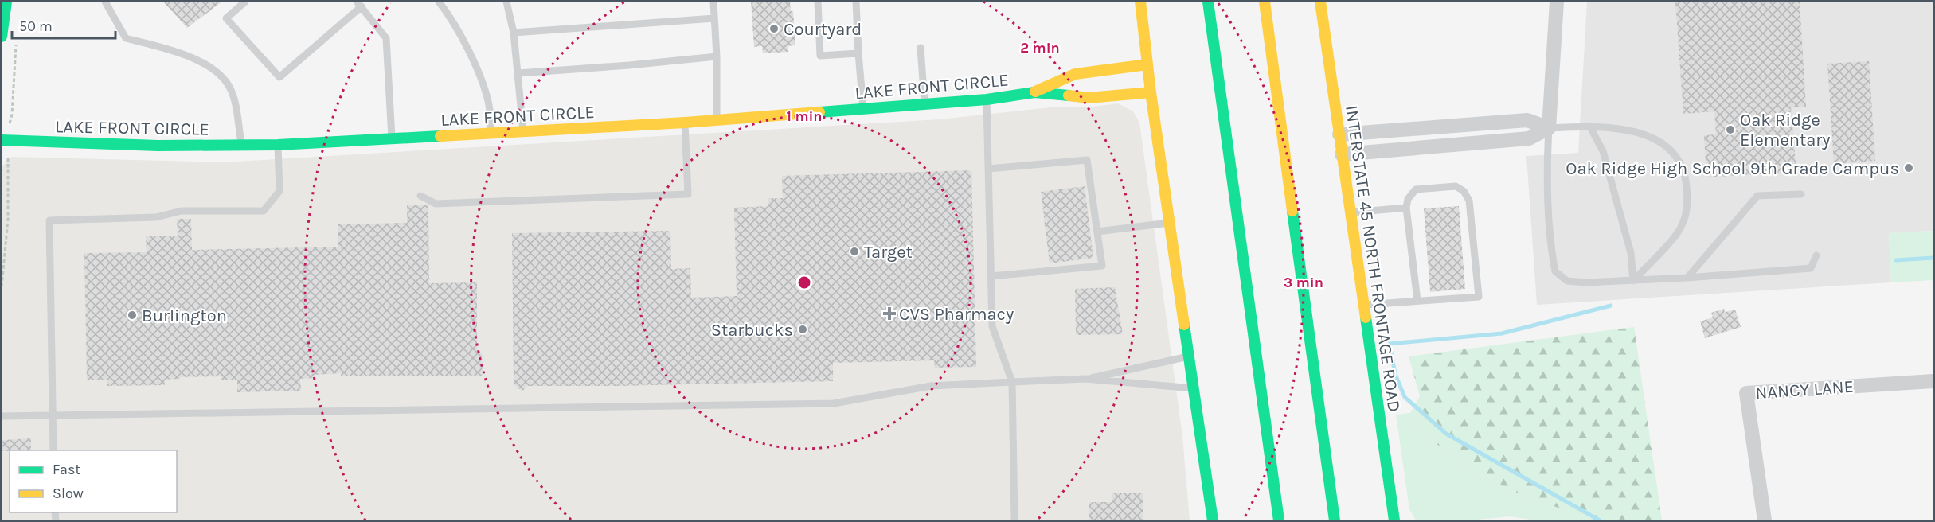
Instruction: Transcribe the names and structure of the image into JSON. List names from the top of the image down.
{
  "streets": {
    "main road": ["LAKE FRONT CIRCLE", "INTERSTATE 45 NORTH FRONTAGE ROAD"],
    "street": ["NANCY LANE"]
  },
  "places": {
    "other": [
      "Courtyard",
      "Oak Ridge Elementary",
      "Oak Ridge High School 9th Grade Campus",
      "Target",
      "Burlington",
      "Starbucks"
    ],
    "health": ["CVS Pharmacy"]
  },
  "legend": ["Fast", "Slow"],
  "scale_bar": "50 m",
  "rings": ["2 min", "1 min", "3 min"]
}
